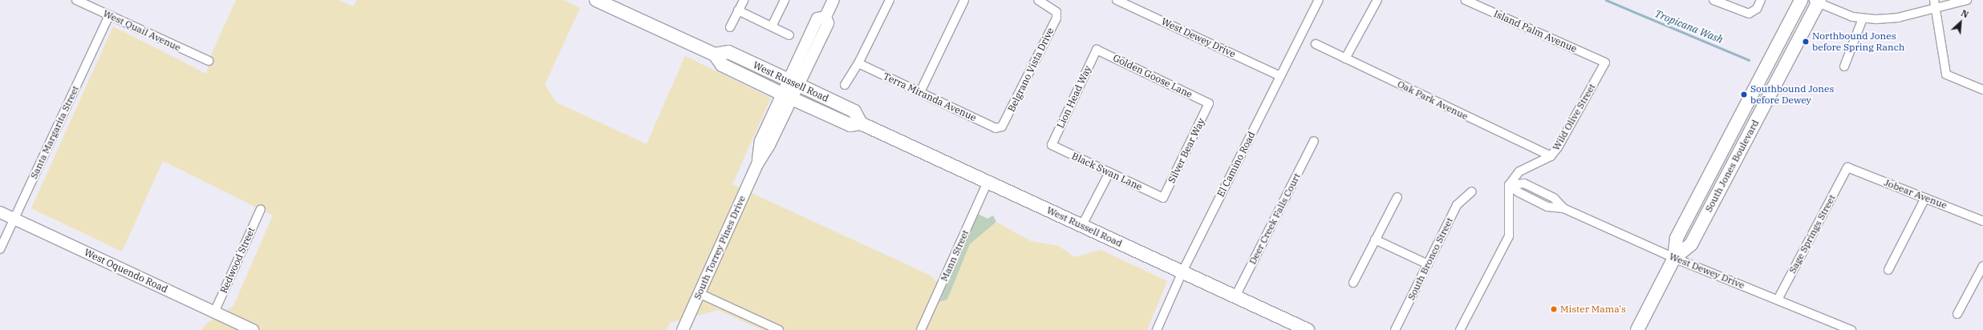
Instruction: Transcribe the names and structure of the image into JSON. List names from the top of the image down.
{
  "streets": {
    "main road": ["West Russell Road", "South Jones Boulevard"],
    "street": [
      "West Quail Avenue",
      "Island Palm Avenue",
      "West Dewey Drive",
      "Belgrano Vista Drive",
      "Golden Goose Lane",
      "Terra Miranda Avenue",
      "Lion Head Way",
      "Oak Park Avenue",
      "Wild Olive Street",
      "Santa Margarita Street",
      "Silver Bear Way",
      "El Camino Road",
      "Black Swan Lane",
      "Jobear Avenue",
      "Deer Creek Falls Court",
      "Sage Springs Street",
      "South Torrey Pines Drive",
      "Mann Street",
      "South Bronco Street",
      "Redwood Street",
      "West Oquendo Road"
    ]
  },
  "crossings": [
    ["West Quail Avenue", "Santa Margarita Street"],
    ["Island Palm Avenue", "Wild Olive Street"],
    ["West Dewey Drive", "Wild Olive Street"],
    ["West Dewey Drive", "El Camino Road"],
    ["West Dewey Drive", "South Jones Boulevard"],
    ["West Dewey Drive", "Sage Springs Street"],
    ["Belgrano Vista Drive", "Terra Miranda Avenue"],
    ["Golden Goose Lane", "Lion Head Way"],
    ["Golden Goose Lane", "Silver Bear Way"],
    ["West Russell Road", "El Camino Road"],
    ["West Russell Road", "Deer Creek Falls Court"],
    ["West Russell Road", "South Torrey Pines Drive"],
    ["West Russell Road", "Mann Street"],
    ["Lion Head Way", "Black Swan Lane"],
    ["Oak Park Avenue", "Wild Olive Street"],
    ["Santa Margarita Street", "West Oquendo Road"],
    ["Silver Bear Way", "Black Swan Lane"],
    ["Jobear Avenue", "Sage Springs Street"],
    ["Redwood Street", "West Oquendo Road"]
  ],
  "water": ["Tropicana Wash"],
  "places": ["Northbound Jones before Spring Ranch", "Southbound Jones before Dewey", "Mister Mama's"],
  "north": "top right"
}
